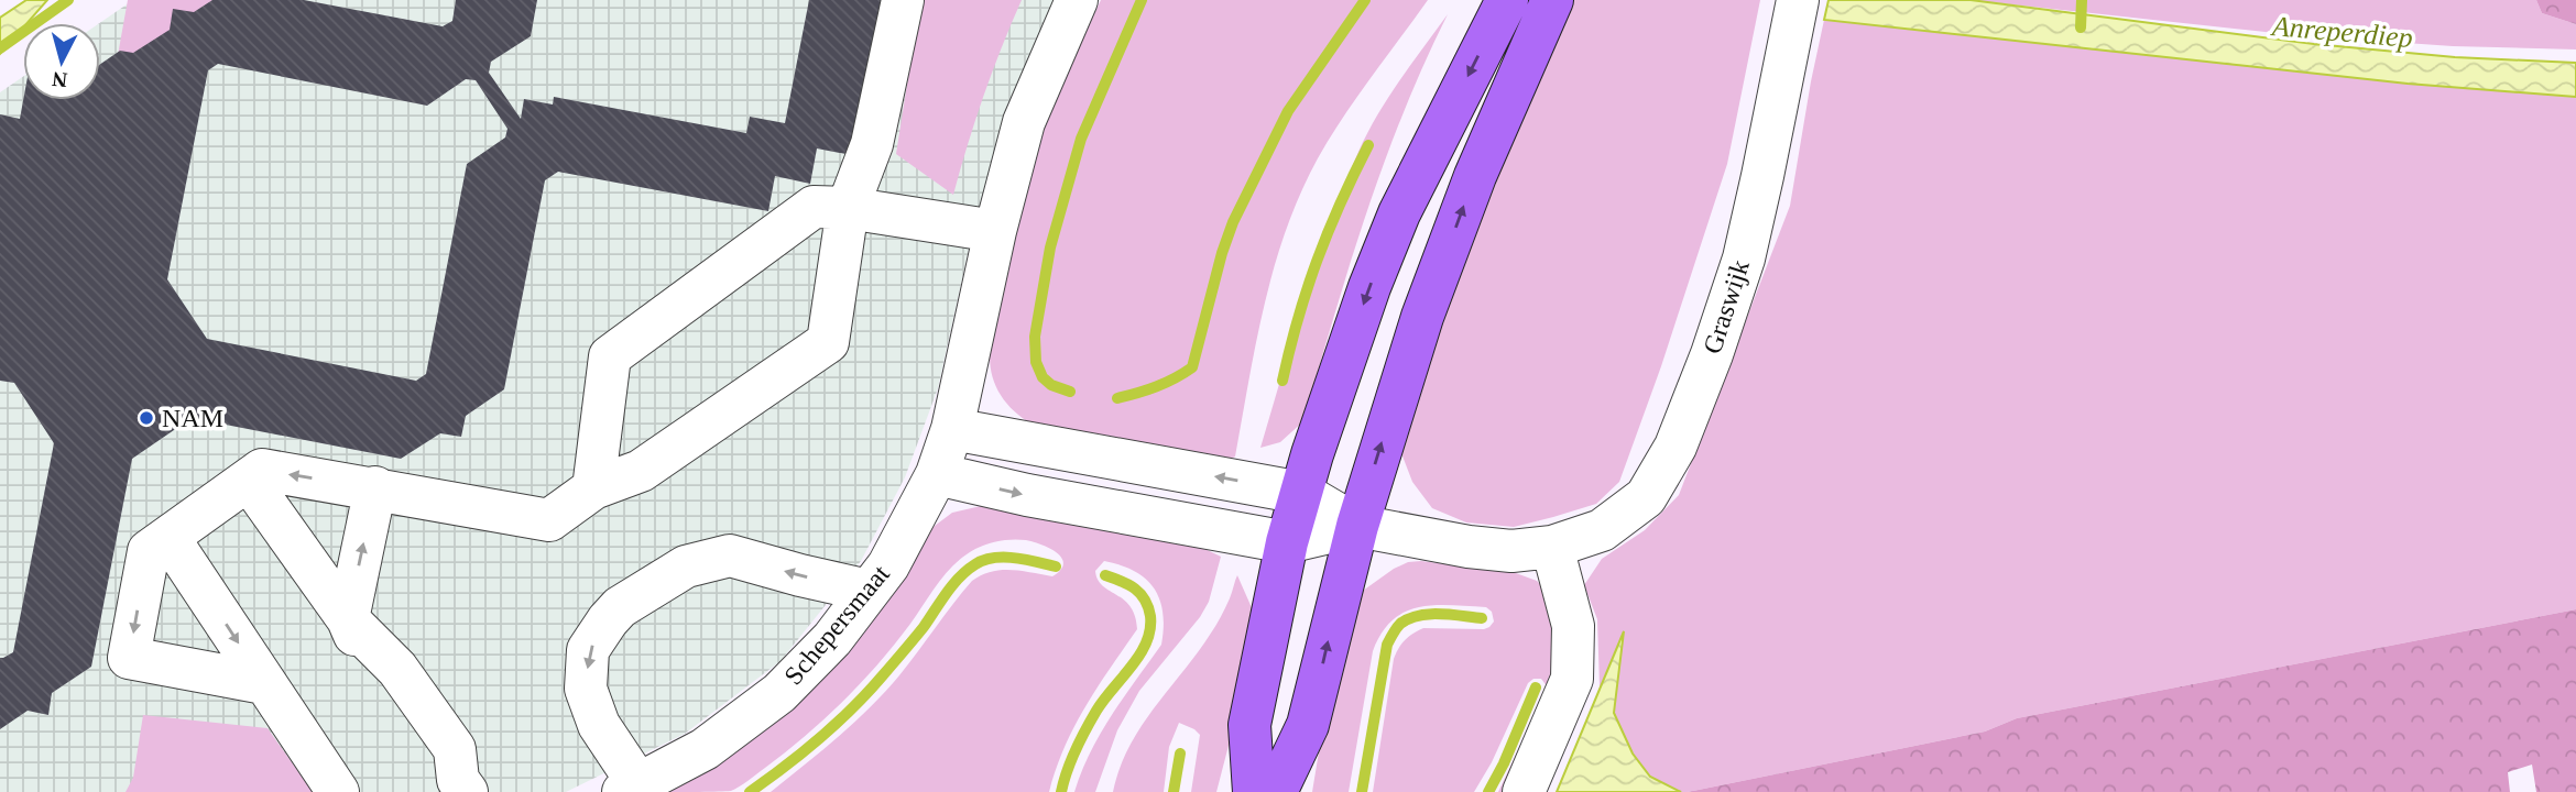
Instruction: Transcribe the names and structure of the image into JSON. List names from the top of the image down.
{
  "streets": {
    "street": ["Graswijk", "Schepersmaat"]
  },
  "water": ["Anreperdiep"],
  "places": ["NAM"],
  "north": "bottom"
}
